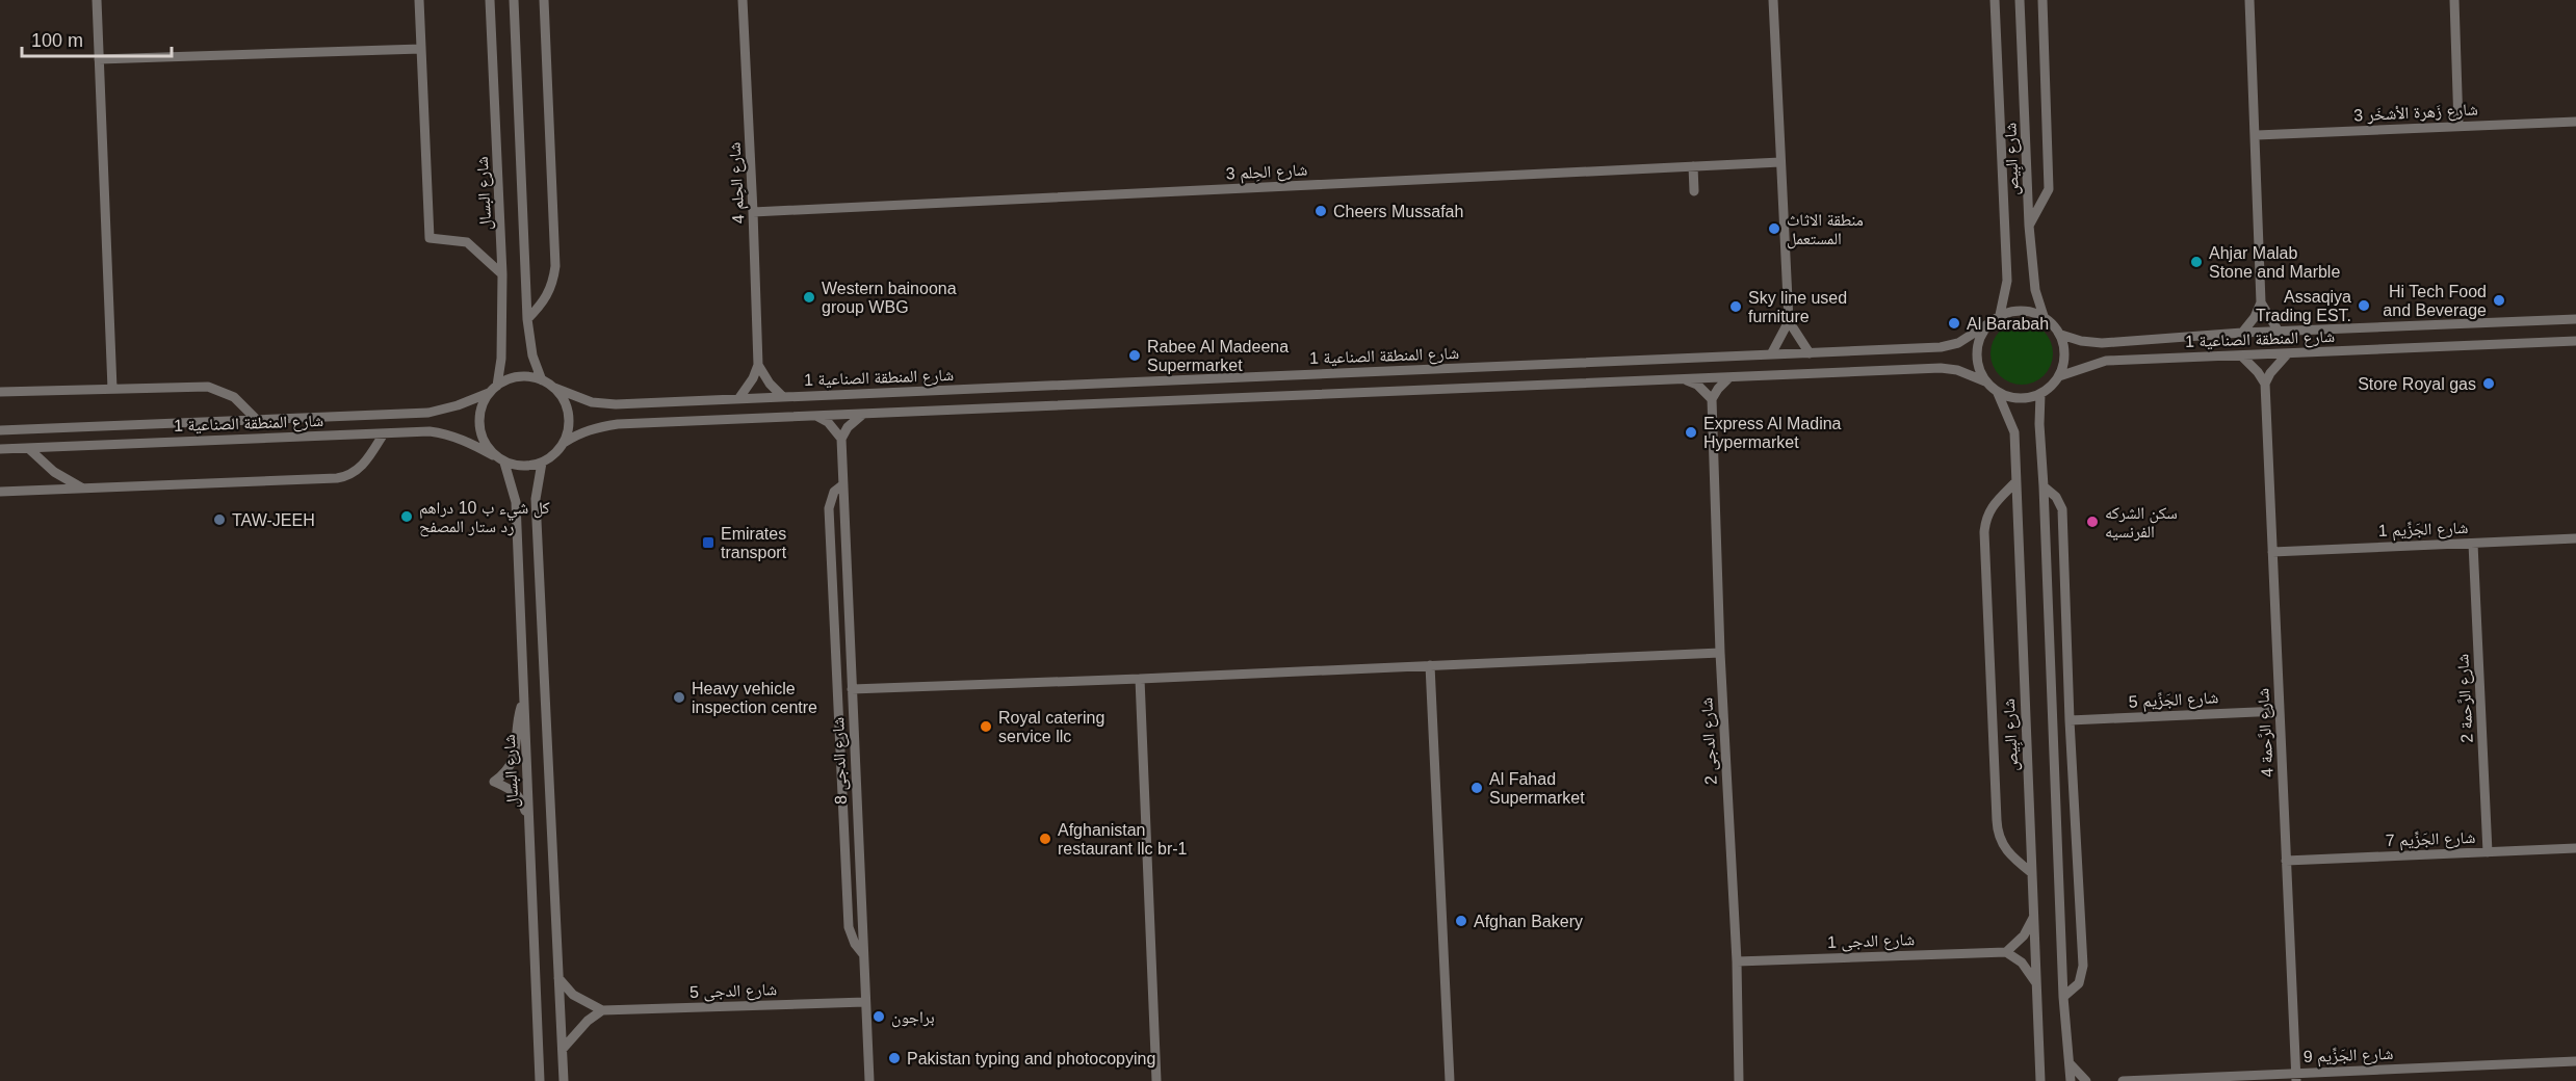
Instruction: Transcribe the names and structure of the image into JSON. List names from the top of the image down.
{
  "streets": {
    "street": [
      "شارع زَهرة الأشخَر 3",
      "شارع البِيص",
      "شارع الحِلم 3",
      "شارع الحِلم 4",
      "شارع البسال",
      "شارع المنطقة الصناعية 1",
      "شارع الجَزِّيم 1",
      "شارع الرَّحمة 2",
      "شارع الجَزِّيم 5",
      "شارع الرَّحمة 4",
      "شارع الدجى 2",
      "شارع الدجى 8",
      "شارع الجَزِّيم 7",
      "شارع الدجى 1",
      "شارع الدجى 5",
      "شارع الجَزِّيم 9"
    ]
  },
  "crossings": [
    ["شارع البِيص", "شارع المنطقة الصناعية 1"],
    ["شارع الحِلم 3", "شارع الحِلم 4"],
    ["شارع البسال", "شارع المنطقة الصناعية 1"],
    ["شارع الجَزِّيم 1", "شارع الرَّحمة 2"],
    ["شارع الجَزِّيم 1", "شارع الرَّحمة 4"],
    ["شارع الرَّحمة 2", "شارع الجَزِّيم 7"],
    ["شارع الجَزِّيم 5", "شارع الرَّحمة 4"],
    ["شارع الرَّحمة 4", "شارع الجَزِّيم 7"],
    ["شارع الرَّحمة 4", "شارع الجَزِّيم 9"],
    ["شارع الدجى 2", "شارع الدجى 1"],
    ["شارع الدجى 8", "شارع الدجى 5"]
  ],
  "places": {
    "other": [
      "Cheers Mussafah",
      "منطقة الاثاث المستعمل",
      "Ahjar Malab Stone and Marble",
      "Western bainoona group WBG",
      "Hi Tech Food and Beverage",
      "Assaqiya Trading EST.",
      "Sky line used furniture",
      "Al Barabah",
      "Rabee Al Madeena Supermarket",
      "Store Royal gas",
      "Express Al Madina Hypermarket",
      "كل شيء ب 10 دراهم رد ستار المصفح",
      "TAW-JEEH",
      "سكن الشركه الفرنسيه",
      "Heavy vehicle inspection centre",
      "Royal catering service llc",
      "Al Fahad Supermarket",
      "Afghanistan restaurant llc br-1",
      "Afghan Bakery",
      "براجون",
      "Pakistan typing and photocopying"
    ],
    "transit": ["Emirates transport"]
  },
  "scale_bar": "100 m"
}
